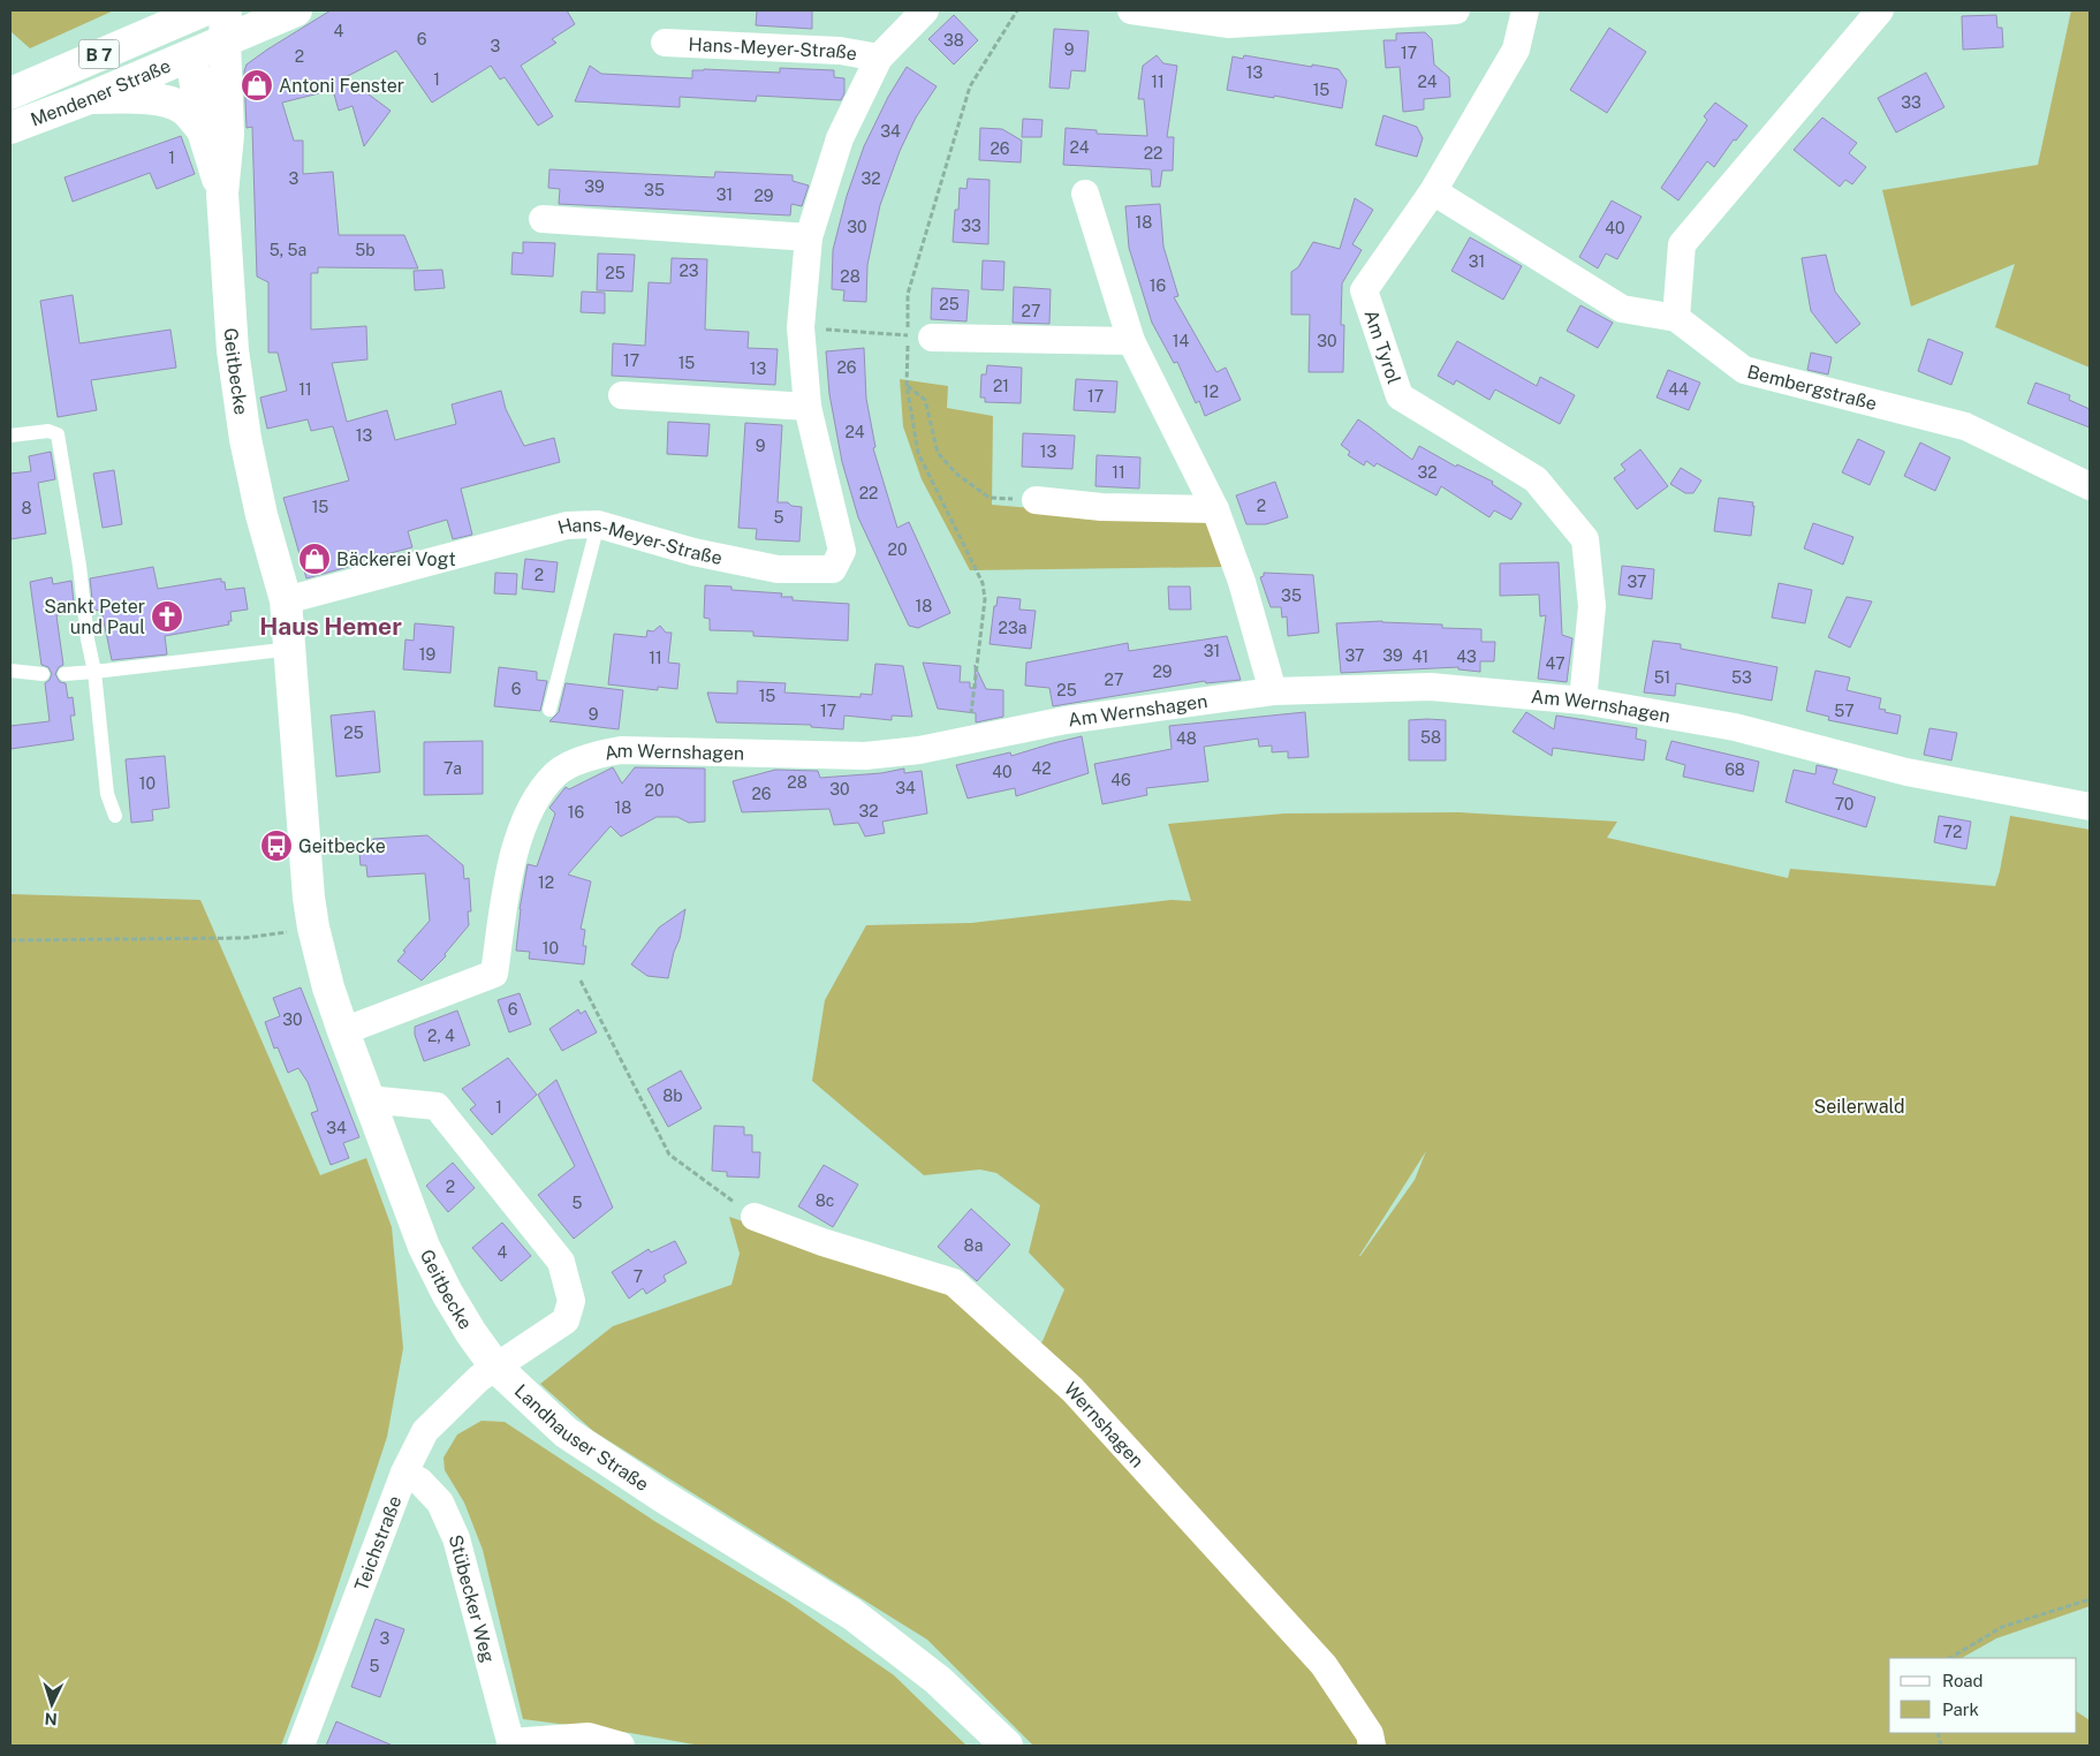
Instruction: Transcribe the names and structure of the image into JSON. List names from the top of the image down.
{
  "streets": {
    "street": [
      "Hans-Meyer-Straße",
      "B 7",
      "Mendener Straße",
      "Am Tyrol",
      "Geitbecke",
      "Bembergstraße",
      "Am Wernshagen",
      "Wernshagen",
      "Landhauser Straße",
      "Teichstraße",
      "Stübecker Weg"
    ]
  },
  "crossings": [
    ["Hans-Meyer-Straße", "Geitbecke"],
    ["B 7", "Mendener Straße"],
    ["B 7", "Geitbecke"],
    ["Mendener Straße", "Geitbecke"],
    ["Am Tyrol", "Am Wernshagen"],
    ["Geitbecke", "Am Wernshagen"],
    ["Geitbecke", "Landhauser Straße"],
    ["Geitbecke", "Teichstraße"],
    ["Landhauser Straße", "Teichstraße"],
    ["Teichstraße", "Stübecker Weg"]
  ],
  "districts": ["Haus Hemer"],
  "parks": ["Seilerwald"],
  "places": {
    "shop": ["Antoni Fenster", "Bäckerei Vogt"],
    "church": ["Sankt Peter und Paul"],
    "bus stop": ["Geitbecke"]
  },
  "house_numbers": [
    "4",
    "6",
    "38",
    "3",
    "9",
    "17",
    "2",
    "13",
    "1",
    "11",
    "24",
    "15",
    "33",
    "34",
    "24",
    "26",
    "22",
    "1",
    "3",
    "32",
    "39",
    "35",
    "31",
    "29",
    "18",
    "33",
    "30",
    "40",
    "5, 5a",
    "5b",
    "31",
    "23",
    "25",
    "28",
    "16",
    "25",
    "27",
    "14",
    "30",
    "17",
    "15",
    "26",
    "13",
    "21",
    "11",
    "44",
    "12",
    "17",
    "24",
    "13",
    "9",
    "13",
    "11",
    "32",
    "22",
    "2",
    "15",
    "8",
    "5",
    "20",
    "2",
    "37",
    "35",
    "18",
    "23a",
    "31",
    "19",
    "37",
    "39",
    "41",
    "43",
    "11",
    "47",
    "29",
    "51",
    "53",
    "27",
    "6",
    "25",
    "15",
    "17",
    "57",
    "9",
    "25",
    "58",
    "48",
    "7a",
    "42",
    "68",
    "40",
    "46",
    "28",
    "10",
    "34",
    "30",
    "20",
    "26",
    "70",
    "18",
    "32",
    "16",
    "72",
    "12",
    "10",
    "6",
    "30",
    "2, 4",
    "8b",
    "1",
    "34",
    "2",
    "8c",
    "5",
    "8a",
    "4",
    "7",
    "3",
    "5"
  ],
  "legend": ["Road", "Park"],
  "north": "bottom"
}
